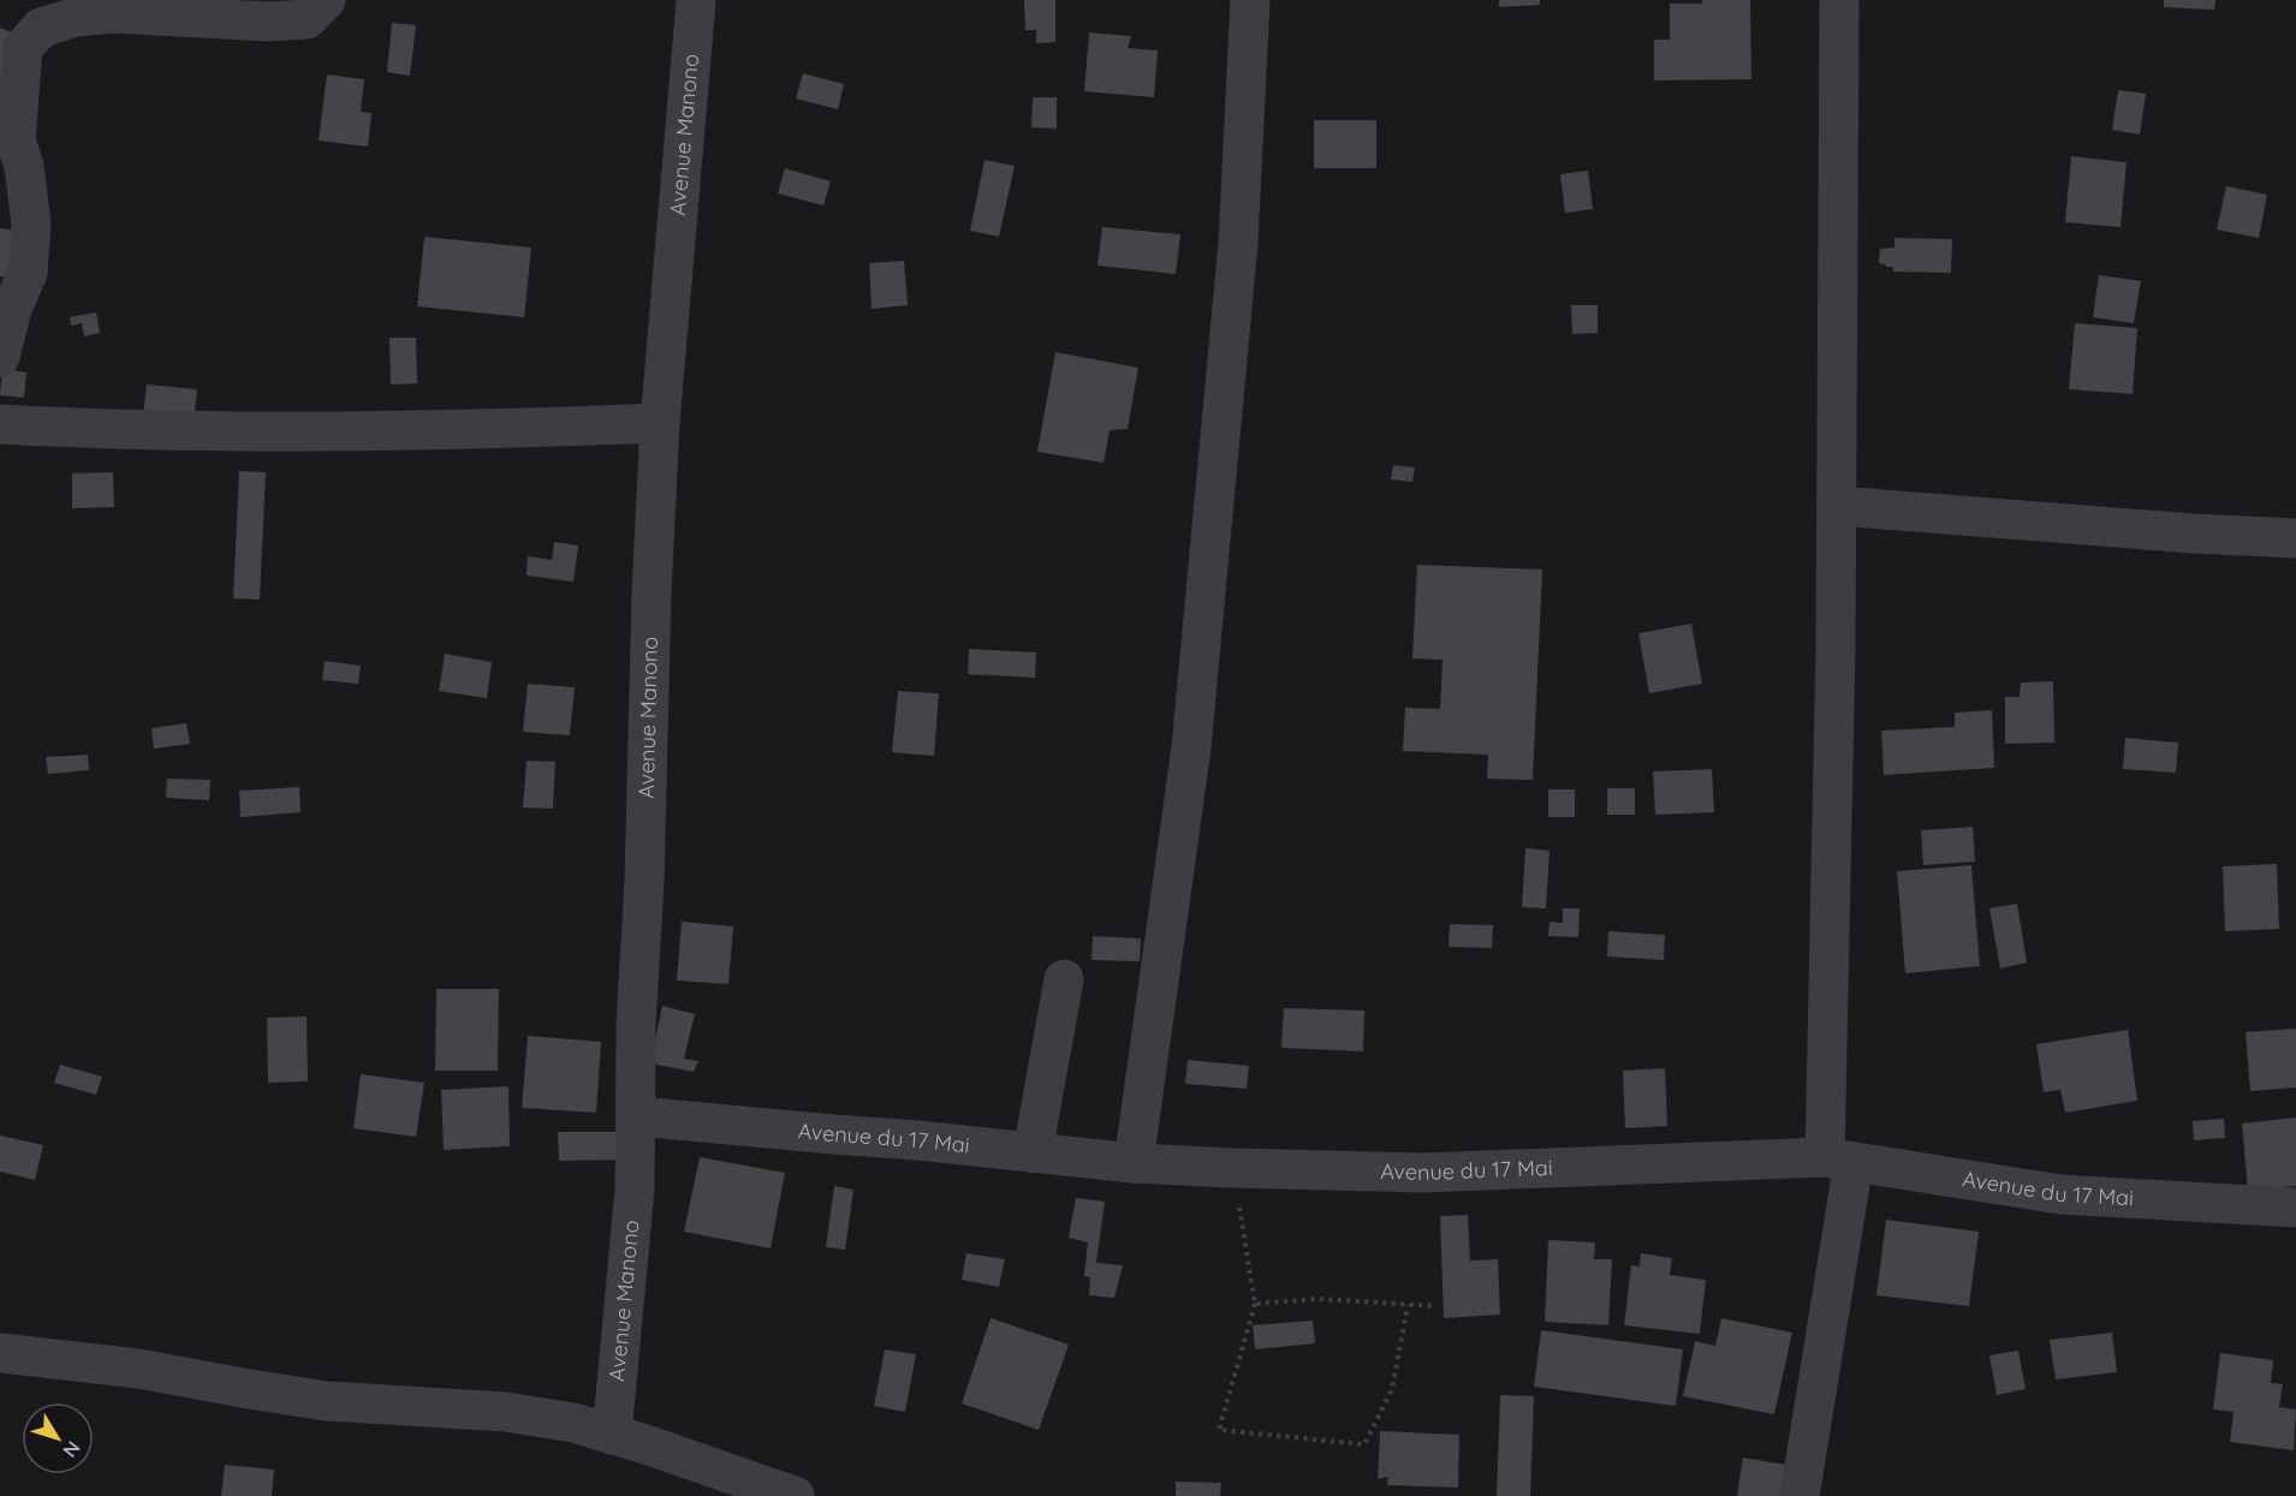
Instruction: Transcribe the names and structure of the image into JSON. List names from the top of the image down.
{
  "streets": {
    "street": ["Avenue Manono", "Avenue du 17 Mai"]
  },
  "crossings": [
    ["Avenue Manono", "Avenue du 17 Mai"]
  ],
  "north": "bottom right"
}
